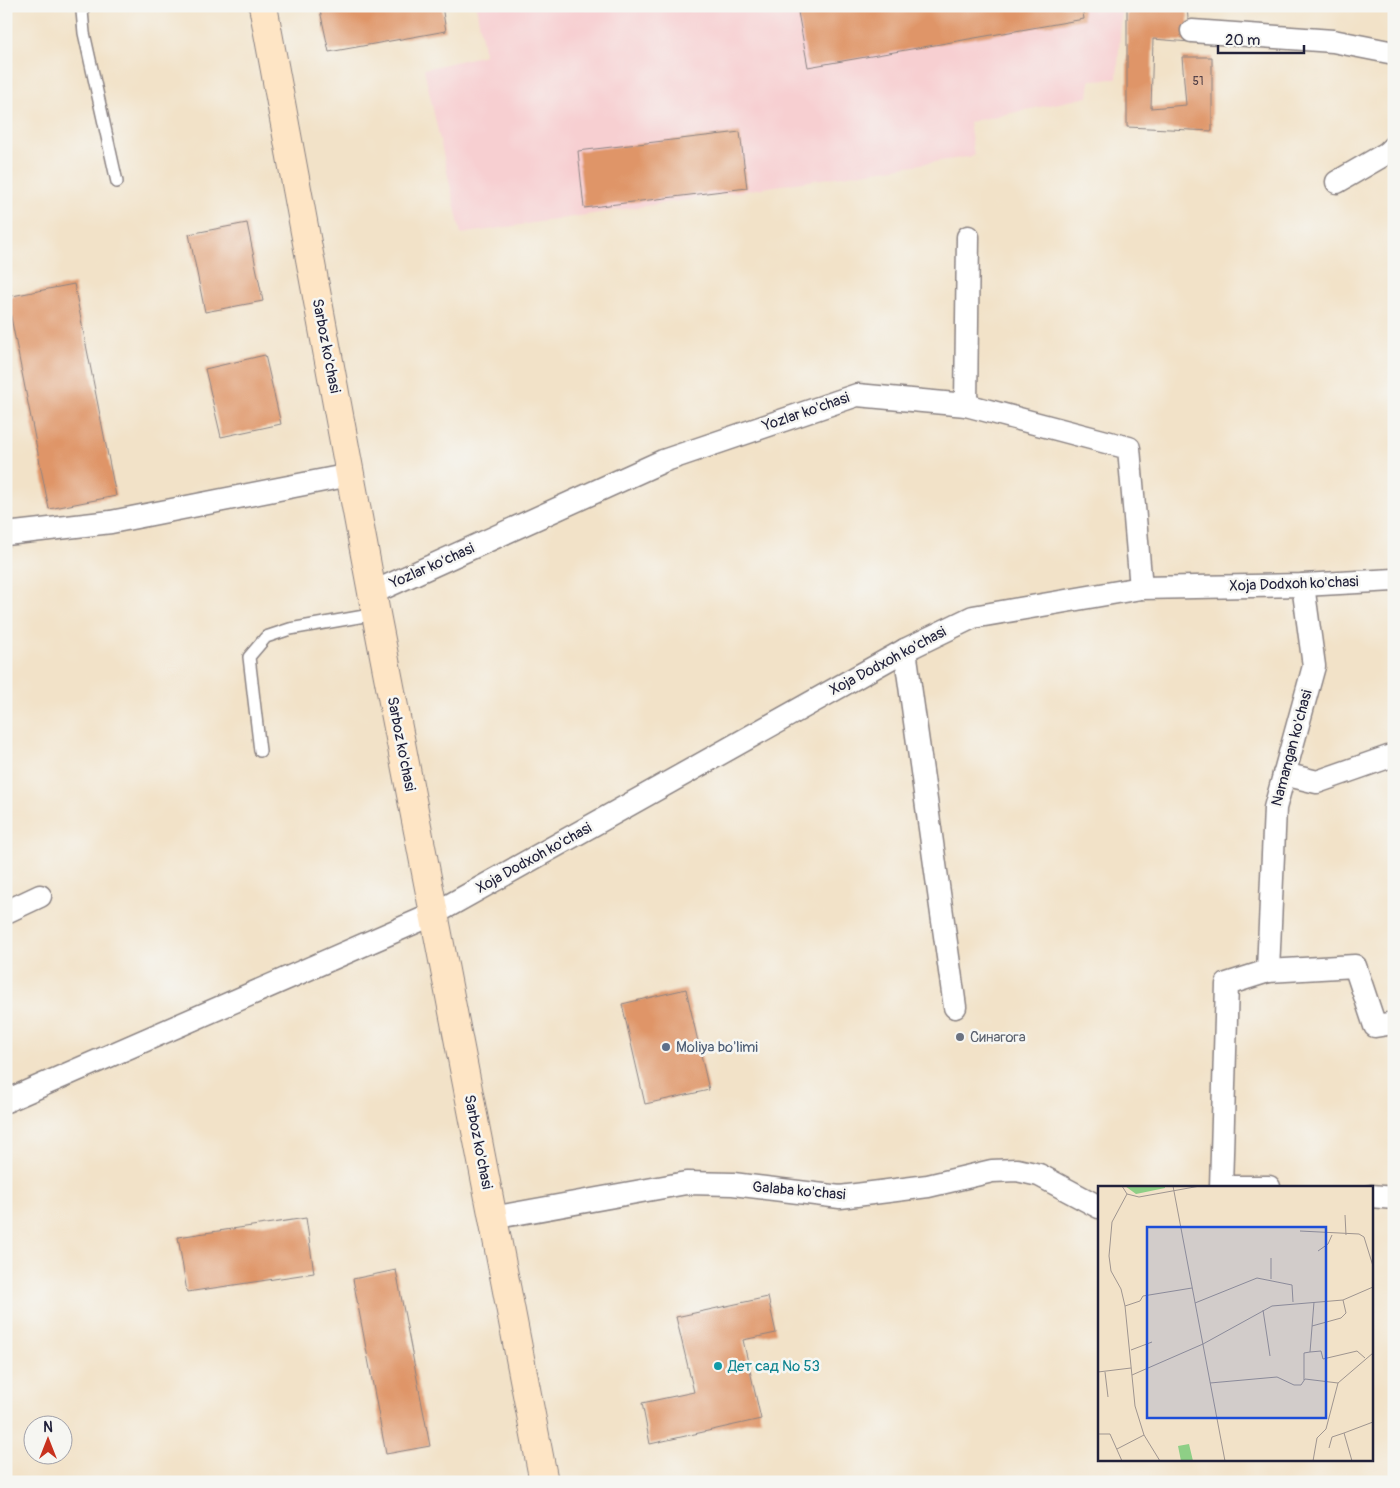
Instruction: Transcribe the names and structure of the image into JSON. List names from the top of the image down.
{
  "streets": {
    "main road": ["Sarboz ko'chasi"],
    "street": [
      "Yozlar ko'chasi",
      "Xoja Dodxoh ko'chasi",
      "Namangan ko'chasi",
      "Galaba ko'chasi"
    ]
  },
  "crossings": [
    ["Sarboz ko'chasi", "Yozlar ko'chasi"],
    ["Sarboz ko'chasi", "Xoja Dodxoh ko'chasi"],
    ["Sarboz ko'chasi", "Galaba ko'chasi"],
    ["Yozlar ko'chasi", "Xoja Dodxoh ko'chasi"],
    ["Xoja Dodxoh ko'chasi", "Namangan ko'chasi"]
  ],
  "places": ["Синагога", "Moliya bo'limi", "Дет сад № 53"],
  "house_numbers": ["51"],
  "scale_bar": "20 m",
  "north": "top"
}
